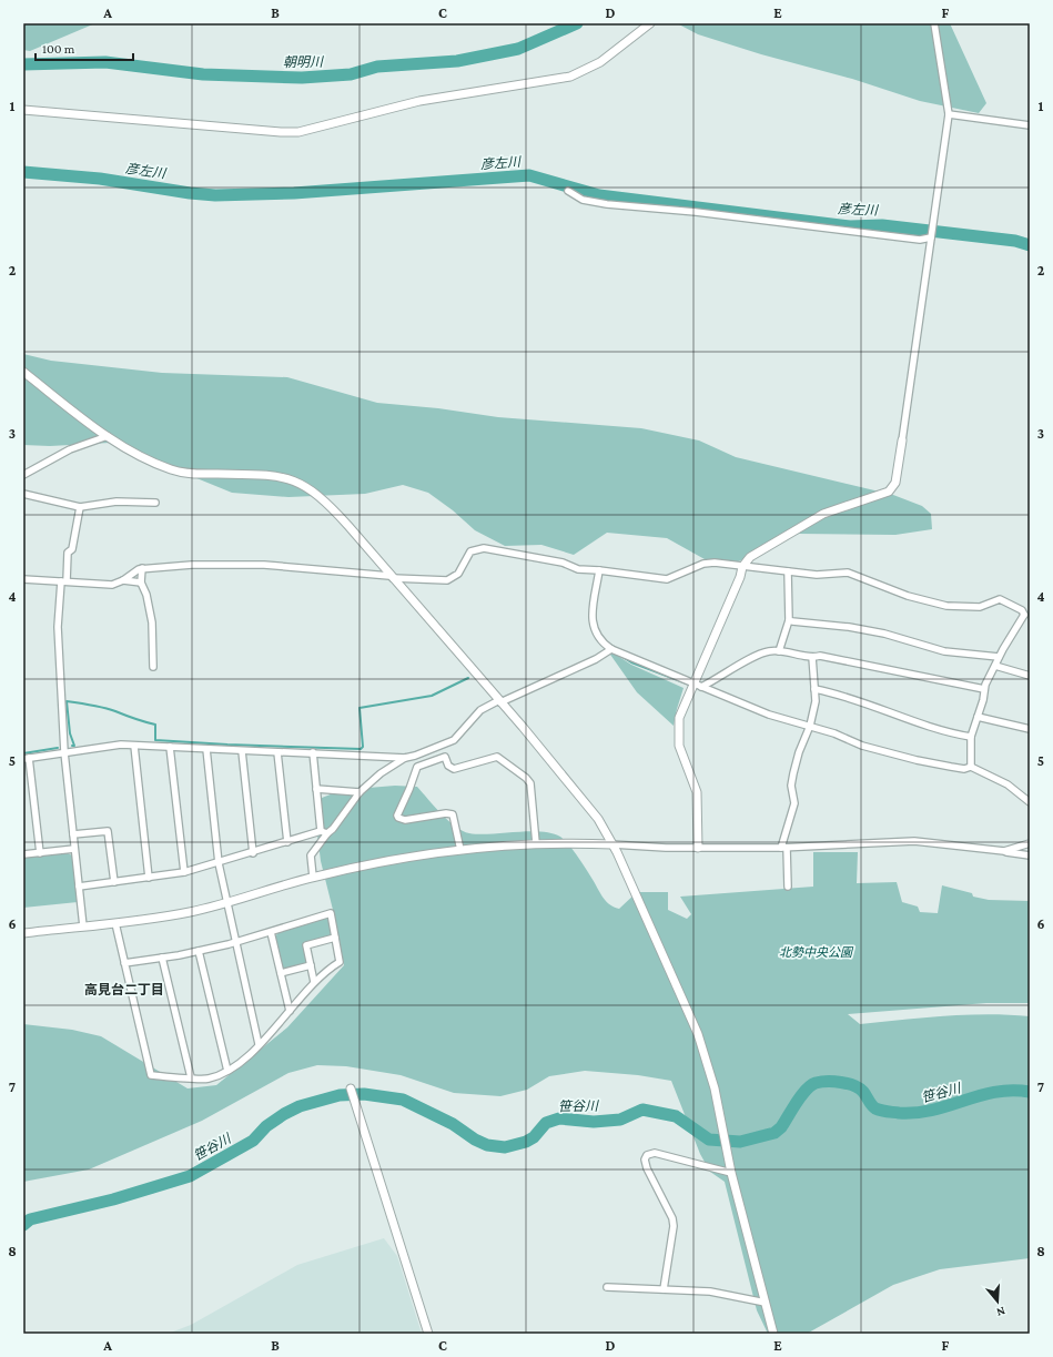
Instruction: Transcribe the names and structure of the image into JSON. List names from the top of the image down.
{
  "districts": ["高見台二丁目"],
  "water": ["朝明川", "彦左川", "笹谷川"],
  "parks": ["北勢中央公園"],
  "scale_bar": "100 m",
  "north": "bottom",
  "grid": {
    "columns": [
      "A",
      "B",
      "C",
      "D",
      "E",
      "F"
    ],
    "rows": [
      "1",
      "2",
      "3",
      "4",
      "5",
      "6",
      "7",
      "8"
    ]
  }
}
